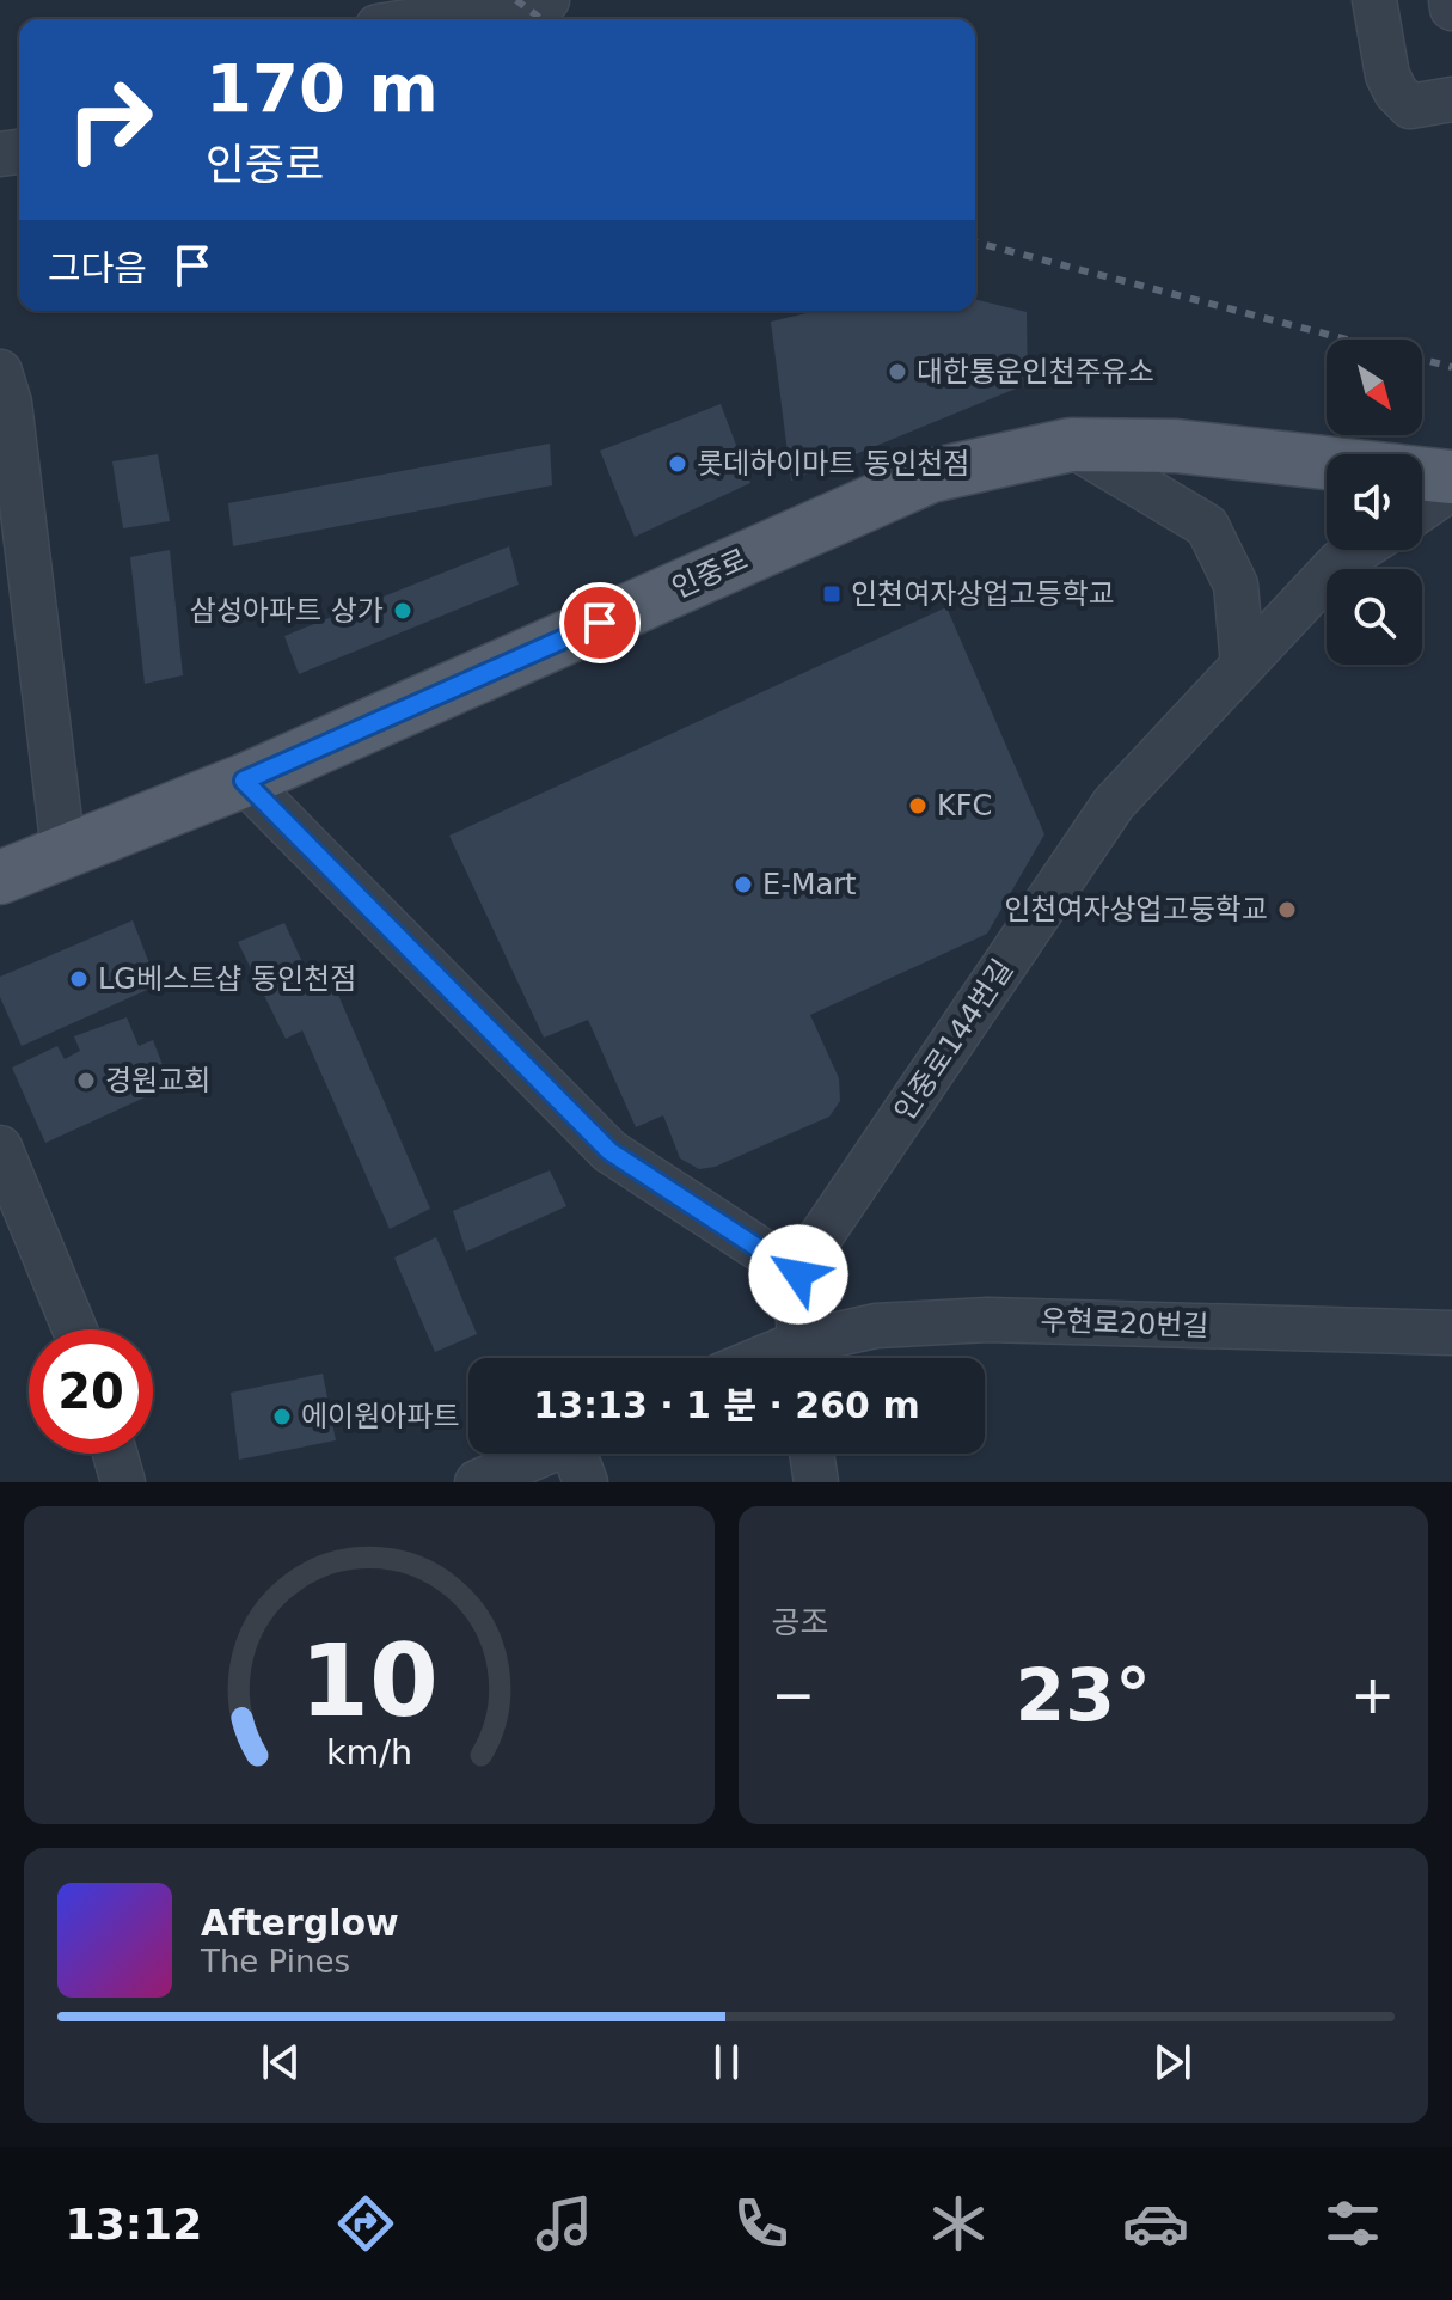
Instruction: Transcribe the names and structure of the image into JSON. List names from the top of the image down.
{
  "streets": {
    "main road": ["인중로"],
    "street": ["인중로144번길", "우현로20번길"]
  },
  "places": {
    "other": [
      "대한통운인천주유소",
      "롯데하이마트 동인천점",
      "삼성아파트 상가",
      "KFC",
      "E-Mart",
      "인천여자상업고둥학교",
      "LG베스트샵 동인천점",
      "경원교회",
      "에이원아파트"
    ],
    "transit": ["인천여자상업고등학교"]
  },
  "north": "bottom right",
  "page": {
    "turn": ["170 m", "인중로"],
    "then": "그다음",
    "limit": "20",
    "trip": "13:13 · 1 분 · 260 m",
    "tile": "공조",
    "heat": ["−", "23°", "+"],
    "song": ["Afterglow", "The Pines"],
    "tabs": "13:12",
    "gauge": ["10", "km/h"]
  }
}
